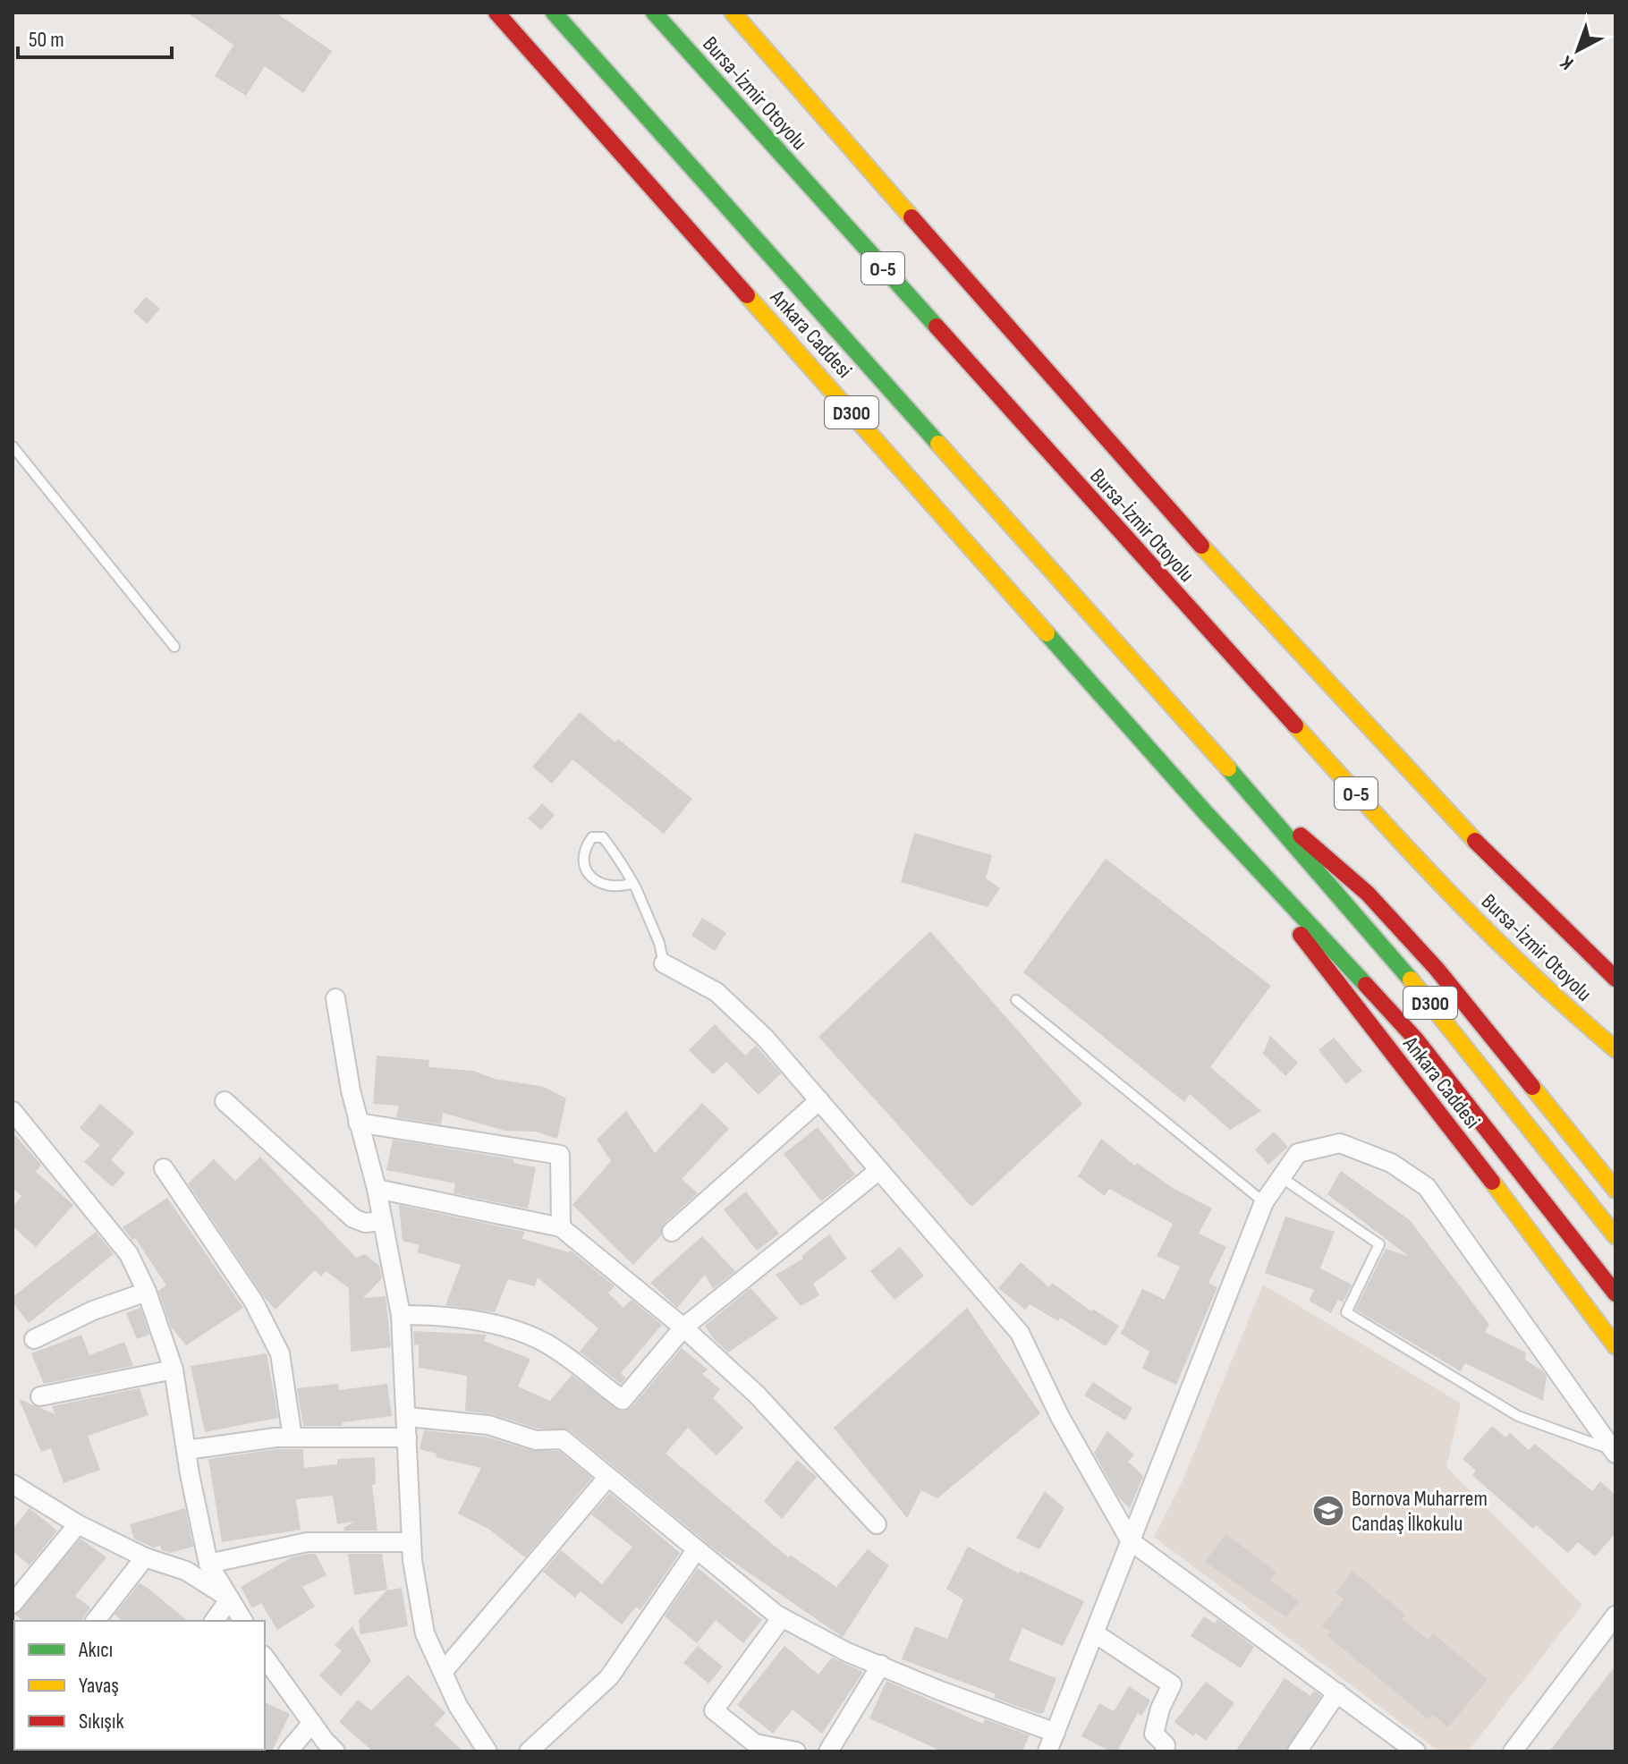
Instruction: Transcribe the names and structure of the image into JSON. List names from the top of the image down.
{
  "streets": {
    "main road": [
      "Bursa-İzmir Otoyolu",
      "O-5",
      "Ankara Caddesi",
      "D300"
    ]
  },
  "places": {
    "school or university": ["Bornova Muharrem Candaş İlkokulu"]
  },
  "legend": ["Akıcı", "Yavaş", "Sıkışık"],
  "scale_bar": "50 m",
  "north": "bottom left"
}
